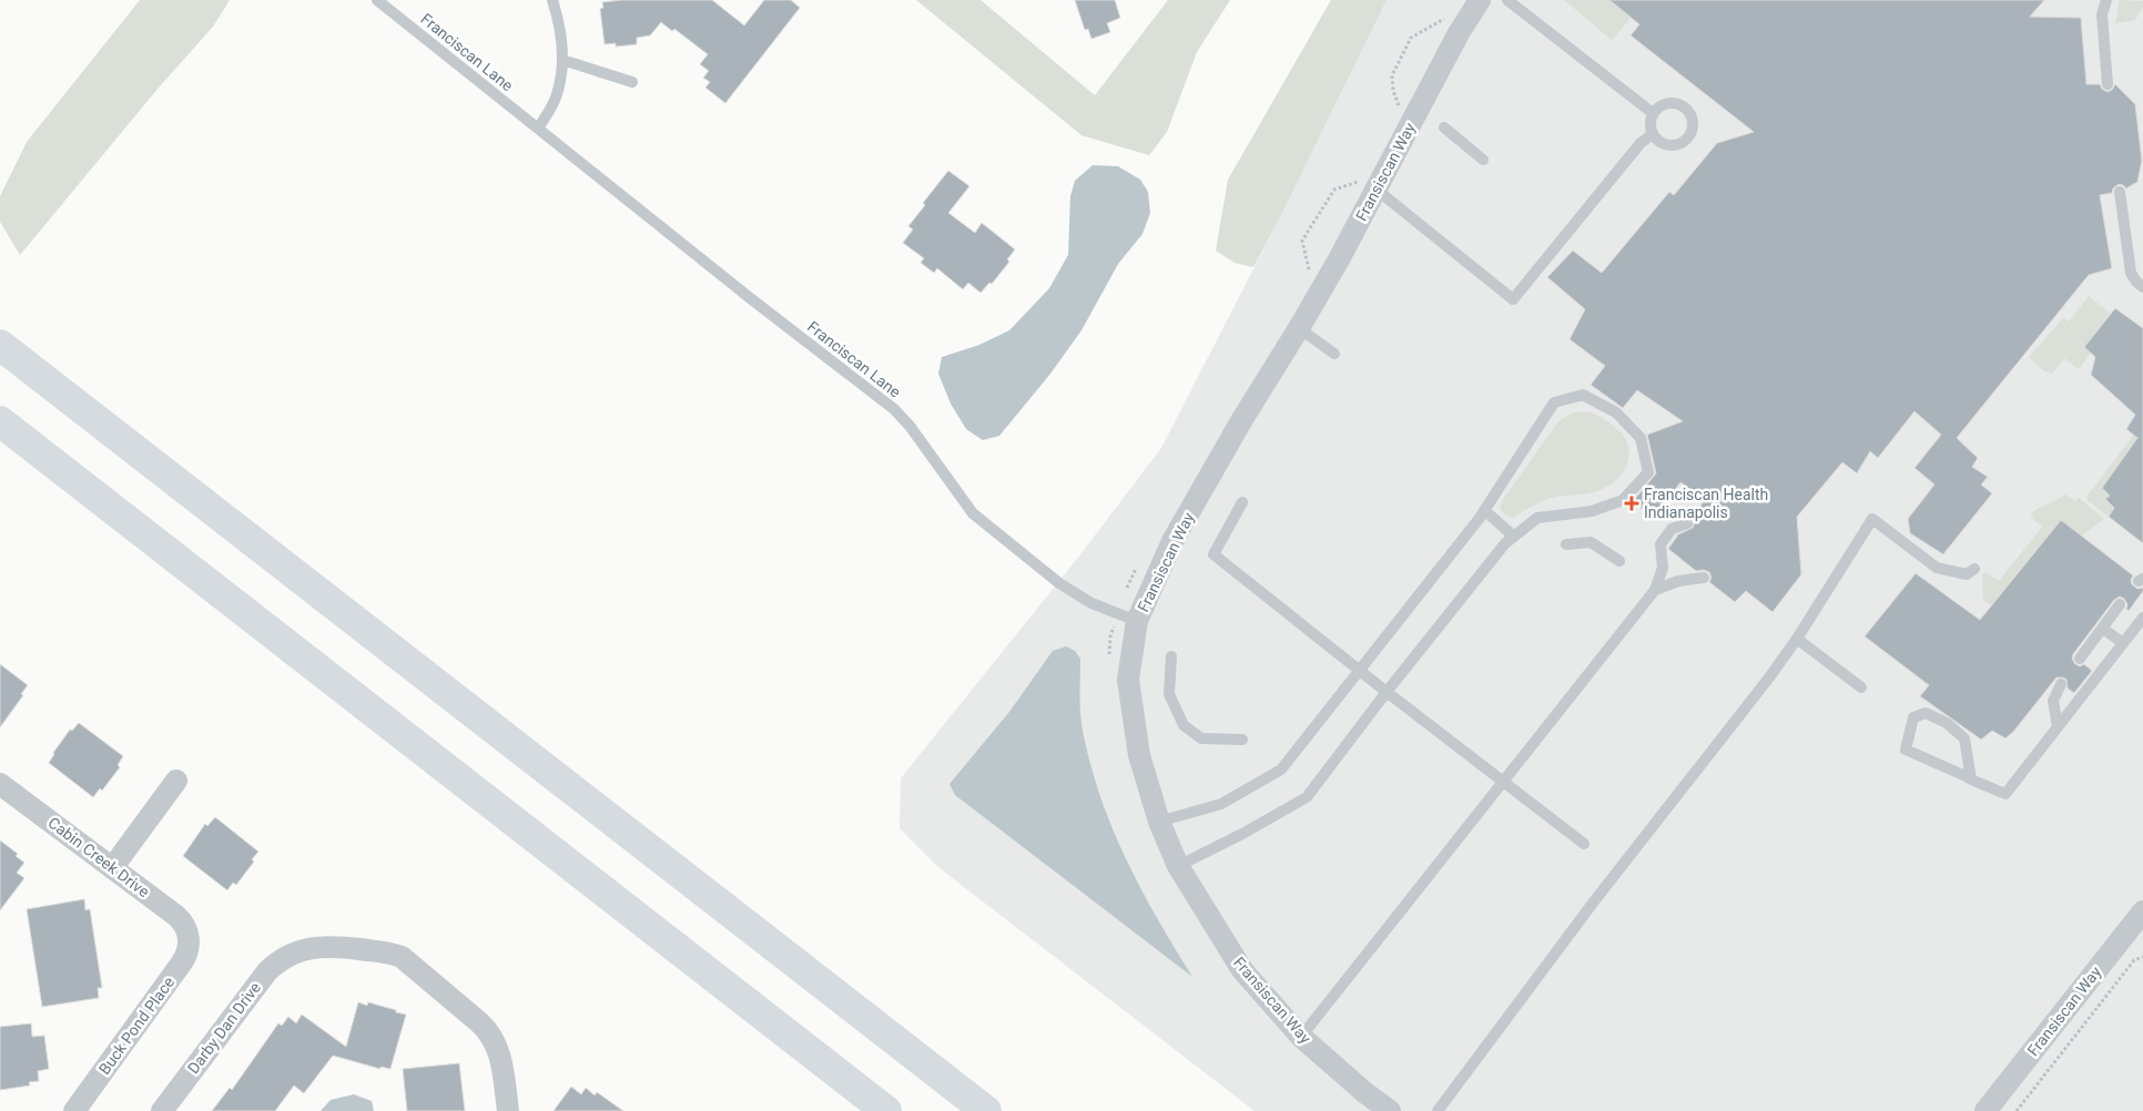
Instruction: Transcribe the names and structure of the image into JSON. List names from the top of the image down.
{
  "streets": {
    "street": [
      "Fransiscan Way",
      "Cabin Creek Drive",
      "Buck Pond Place",
      "Darby Dan Drive"
    ],
    "lane": ["Franciscan Lane"]
  },
  "crossings": [
    ["Franciscan Lane", "Fransiscan Way"],
    ["Cabin Creek Drive", "Buck Pond Place"]
  ],
  "places": {
    "health": ["Franciscan Health Indianapolis"]
  }
}
